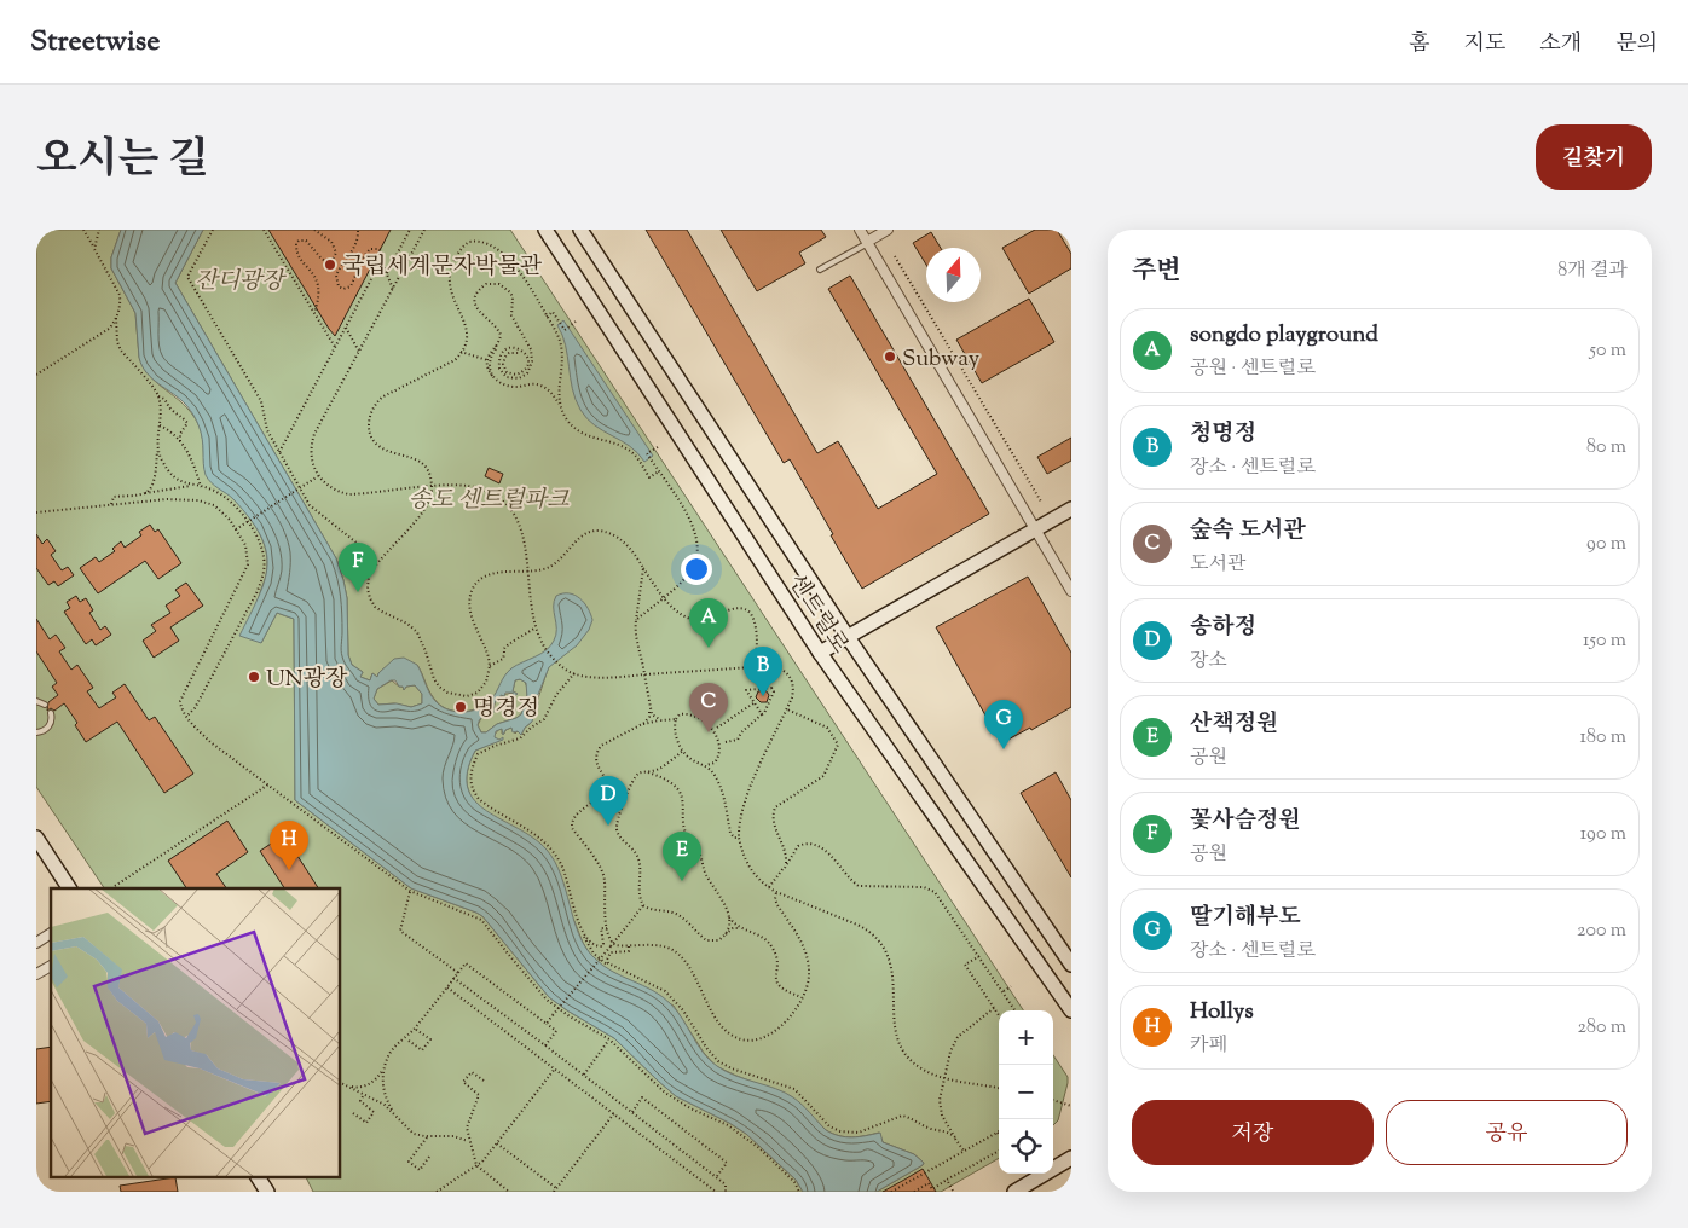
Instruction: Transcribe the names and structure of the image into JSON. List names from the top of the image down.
{
  "streets": {
    "main road": ["센트럴로"]
  },
  "parks": ["잔디광장", "송도 센트럴파크"],
  "places": [
    "국립세계문자박물관",
    "Subway",
    "UN광장",
    "명경정"
  ],
  "north": "top",
  "page": {
    "header": "Streetwise",
    "nav": [
      "홈",
      "지도",
      "소개",
      "문의"
    ],
    "title": "오시는 길",
    "buttons": [
      "길찾기",
      ["저장", "공유"]
    ],
    "heading": ["주변", "8개 결과"],
    "list": [
      {
        "mark": "A",
        "name": "songdo playground",
        "note": "공원 · 센트럴로",
        "value": "50 m"
      },
      {
        "mark": "B",
        "name": "청명정",
        "note": "장소 · 센트럴로",
        "value": "80 m"
      },
      {
        "mark": "C",
        "name": "숲속 도서관",
        "note": "도서관",
        "value": "90 m"
      },
      {
        "mark": "D",
        "name": "송하정",
        "note": "장소",
        "value": "150 m"
      },
      {
        "mark": "E",
        "name": "산책정원",
        "note": "공원",
        "value": "180 m"
      },
      {
        "mark": "F",
        "name": "꽃사슴정원",
        "note": "공원",
        "value": "190 m"
      },
      {
        "mark": "G",
        "name": "딸기해부도",
        "note": "장소 · 센트럴로",
        "value": "200 m"
      },
      {
        "mark": "H",
        "name": "Hollys",
        "note": "카페",
        "value": "280 m"
      }
    ],
    "pins": [
      "F",
      "A",
      "B",
      "C",
      "G",
      "D",
      "H",
      "E"
    ],
    "map_buttons": ["+", "−"]
  }
}
